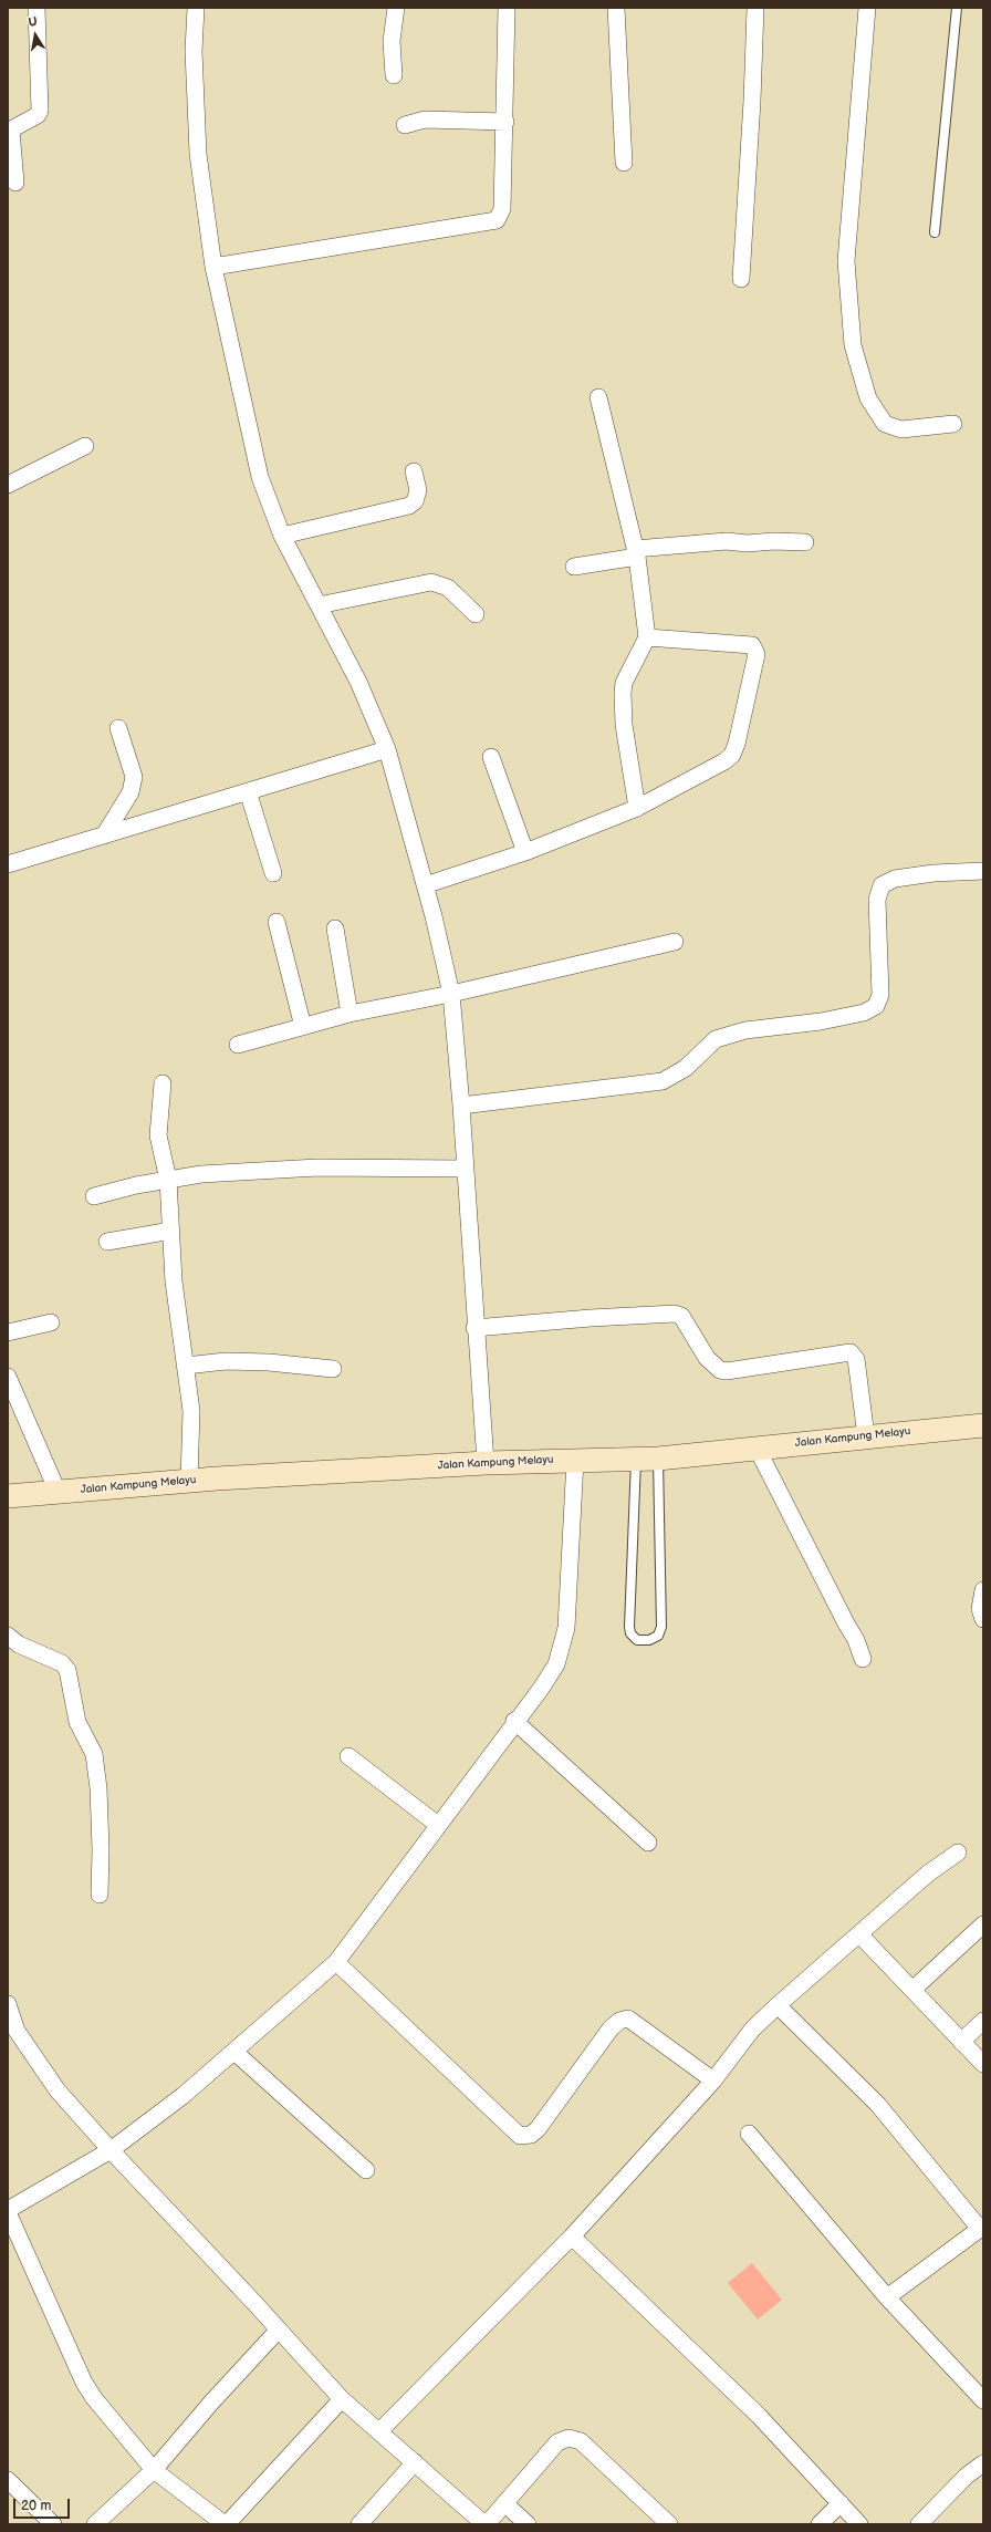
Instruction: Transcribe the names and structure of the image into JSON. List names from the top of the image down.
{
  "streets": {
    "main road": ["Jalan Kampung Melayu"]
  },
  "scale_bar": "20 m",
  "north": "top"
}
